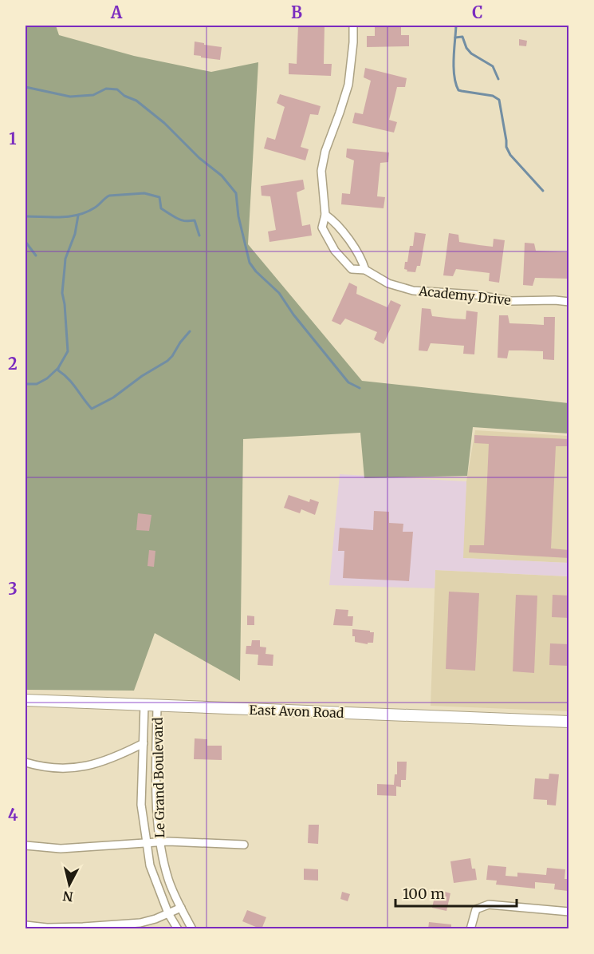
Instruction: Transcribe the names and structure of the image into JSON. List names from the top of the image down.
{
  "streets": {
    "main road": ["East Avon Road"],
    "street": ["Academy Drive", "Le Grand Boulevard"]
  },
  "crossings": [
    ["East Avon Road", "Le Grand Boulevard"]
  ],
  "scale_bar": "100 m",
  "north": "bottom",
  "grid": {
    "columns": ["A", "B", "C"],
    "rows": [
      "1",
      "2",
      "3",
      "4"
    ]
  }
}
